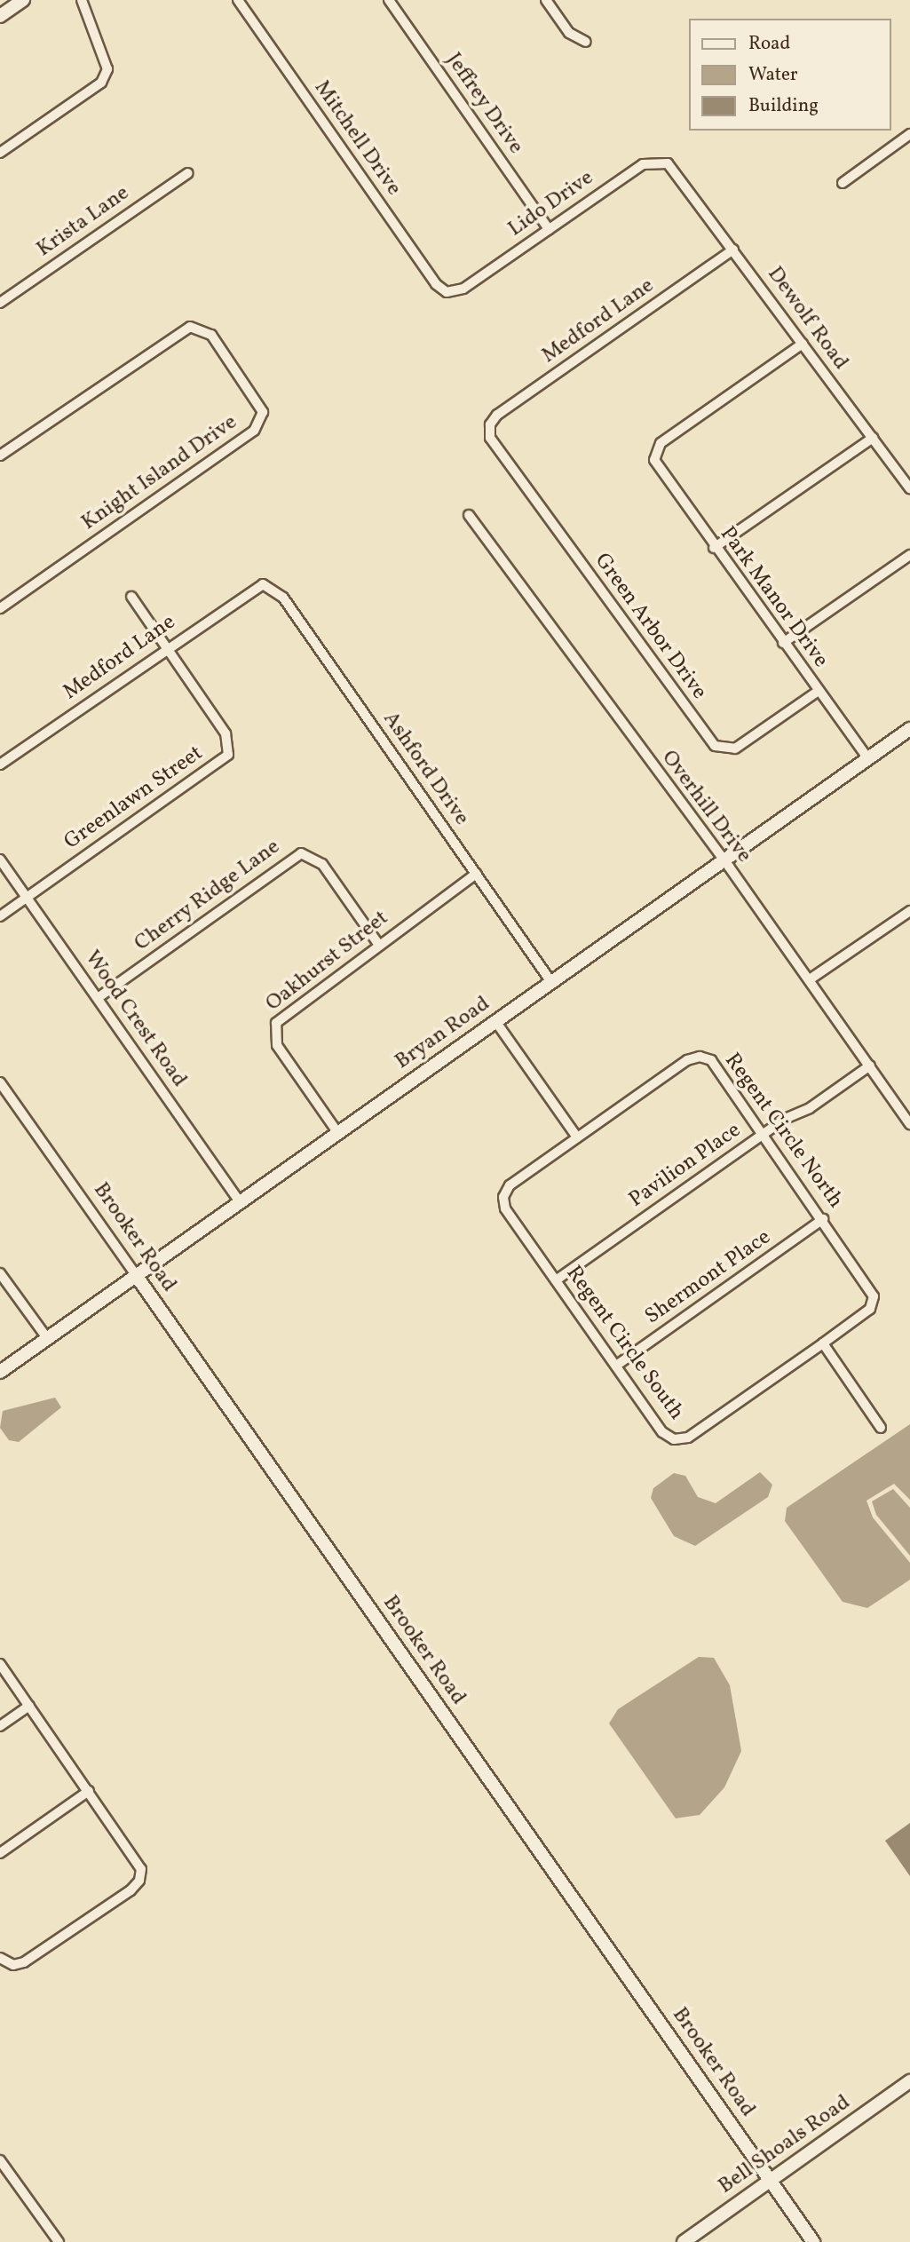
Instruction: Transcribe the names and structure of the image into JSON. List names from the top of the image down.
{
  "streets": {
    "street": [
      "Jeffrey Drive",
      "Mitchell Drive",
      "Lido Drive",
      "Krista Lane",
      "Dewolf Road",
      "Medford Lane",
      "Knight Island Drive",
      "Park Manor Drive",
      "Green Arbor Drive",
      "Ashford Drive",
      "Greenlawn Street",
      "Overhill Drive",
      "Cherry Ridge Lane",
      "Oakhurst Street",
      "Wood Crest Road",
      "Bryan Road",
      "Regent Circle North",
      "Pavilion Place",
      "Brooker Road",
      "Shermont Place",
      "Regent Circle South",
      "Bell Shoals Road"
    ]
  },
  "crossings": [
    ["Jeffrey Drive", "Lido Drive"],
    ["Mitchell Drive", "Lido Drive"],
    ["Lido Drive", "Dewolf Road"],
    ["Dewolf Road", "Medford Lane"],
    ["Dewolf Road", "Park Manor Drive"],
    ["Medford Lane", "Green Arbor Drive"],
    ["Medford Lane", "Ashford Drive"],
    ["Medford Lane", "Greenlawn Street"],
    ["Park Manor Drive", "Green Arbor Drive"],
    ["Park Manor Drive", "Bryan Road"],
    ["Ashford Drive", "Oakhurst Street"],
    ["Ashford Drive", "Bryan Road"],
    ["Greenlawn Street", "Wood Crest Road"],
    ["Overhill Drive", "Bryan Road"],
    ["Overhill Drive", "Pavilion Place"],
    ["Cherry Ridge Lane", "Oakhurst Street"],
    ["Cherry Ridge Lane", "Wood Crest Road"],
    ["Oakhurst Street", "Bryan Road"],
    ["Wood Crest Road", "Bryan Road"],
    ["Bryan Road", "Brooker Road"],
    ["Regent Circle North", "Pavilion Place"],
    ["Regent Circle North", "Shermont Place"],
    ["Regent Circle North", "Regent Circle South"],
    ["Pavilion Place", "Regent Circle South"],
    ["Brooker Road", "Bell Shoals Road"],
    ["Shermont Place", "Regent Circle South"]
  ],
  "legend": ["Road", "Water", "Building"]
}
